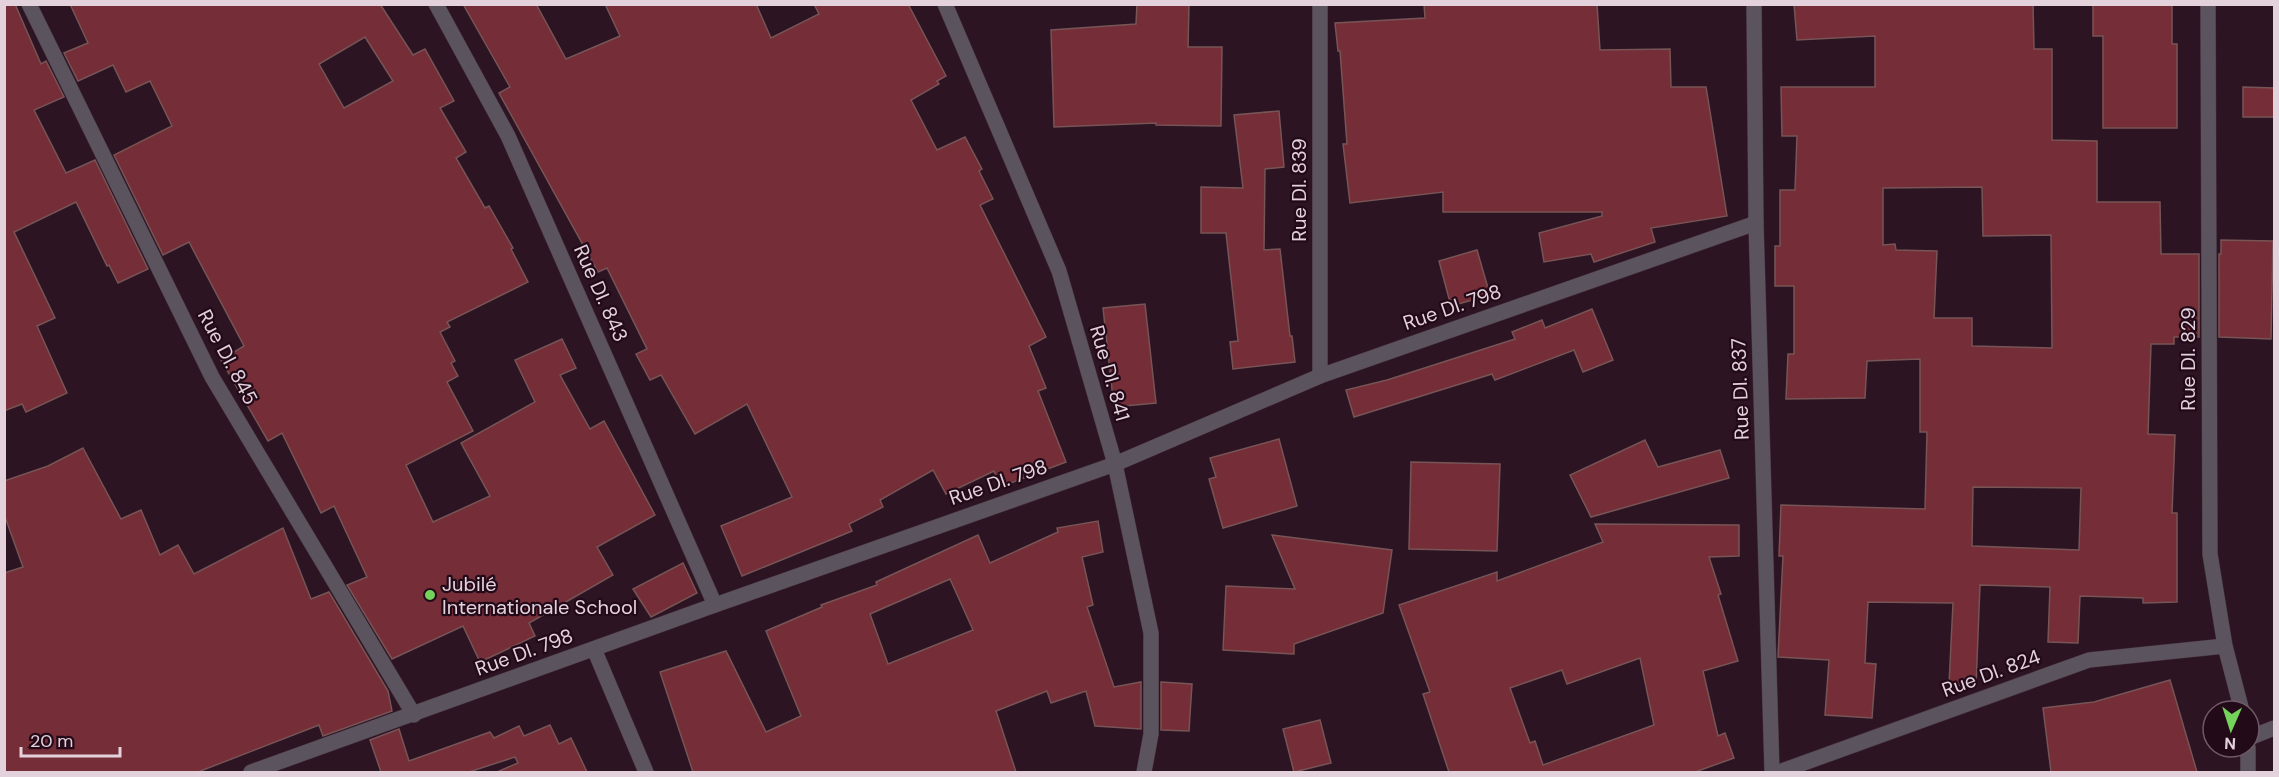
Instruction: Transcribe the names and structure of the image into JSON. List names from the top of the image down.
{
  "streets": {
    "street": [
      "Rue DI. 839",
      "Rue DI. 843",
      "Rue DI. 798",
      "Rue DI. 845",
      "Rue DI. 829",
      "Rue DI. 841",
      "Rue DI. 837",
      "Rue DI. 824"
    ]
  },
  "crossings": [
    ["Rue DI. 839", "Rue DI. 798"],
    ["Rue DI. 843", "Rue DI. 798"],
    ["Rue DI. 798", "Rue DI. 845"],
    ["Rue DI. 798", "Rue DI. 841"],
    ["Rue DI. 798", "Rue DI. 837"],
    ["Rue DI. 829", "Rue DI. 824"]
  ],
  "places": ["Jubilé Internationale School"],
  "scale_bar": "20 m",
  "north": "bottom"
}
